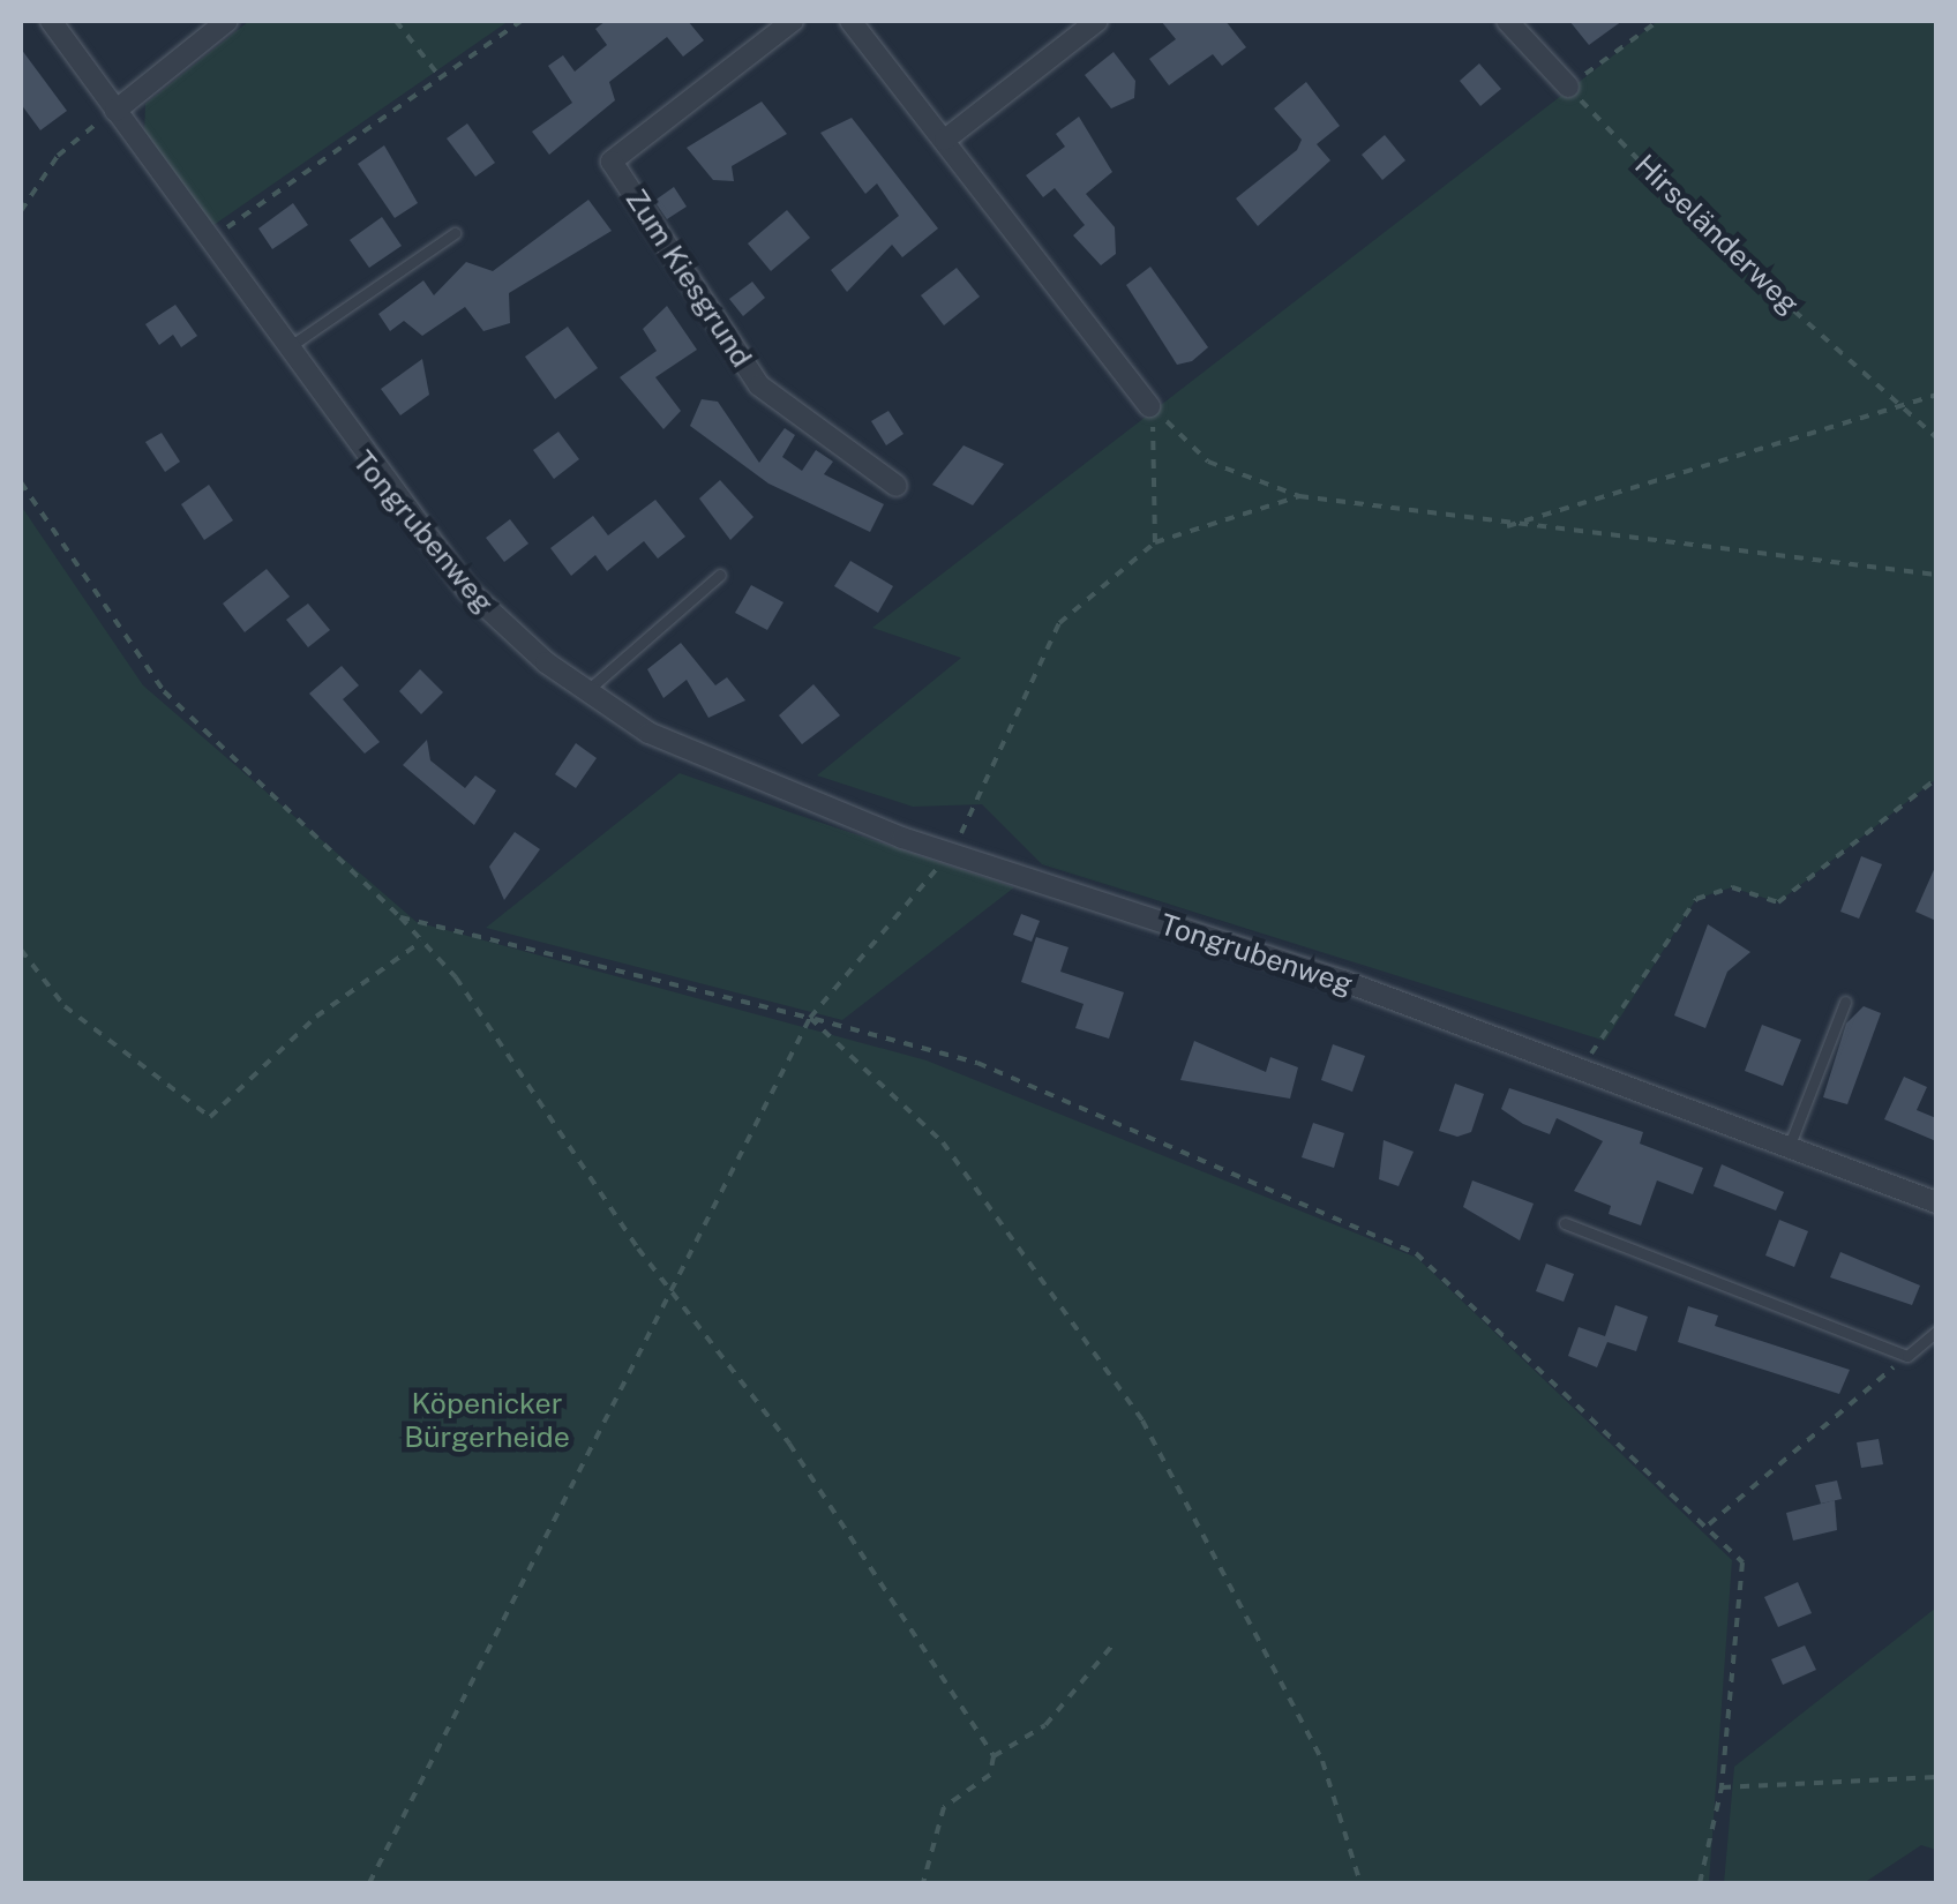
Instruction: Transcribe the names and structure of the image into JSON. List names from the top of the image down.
{
  "streets": {
    "street": ["Zum Kiesgrund", "Tongrubenweg"],
    "path": ["Hirseländerweg"]
  },
  "parks": ["Köpenicker Bürgerheide"]
}
